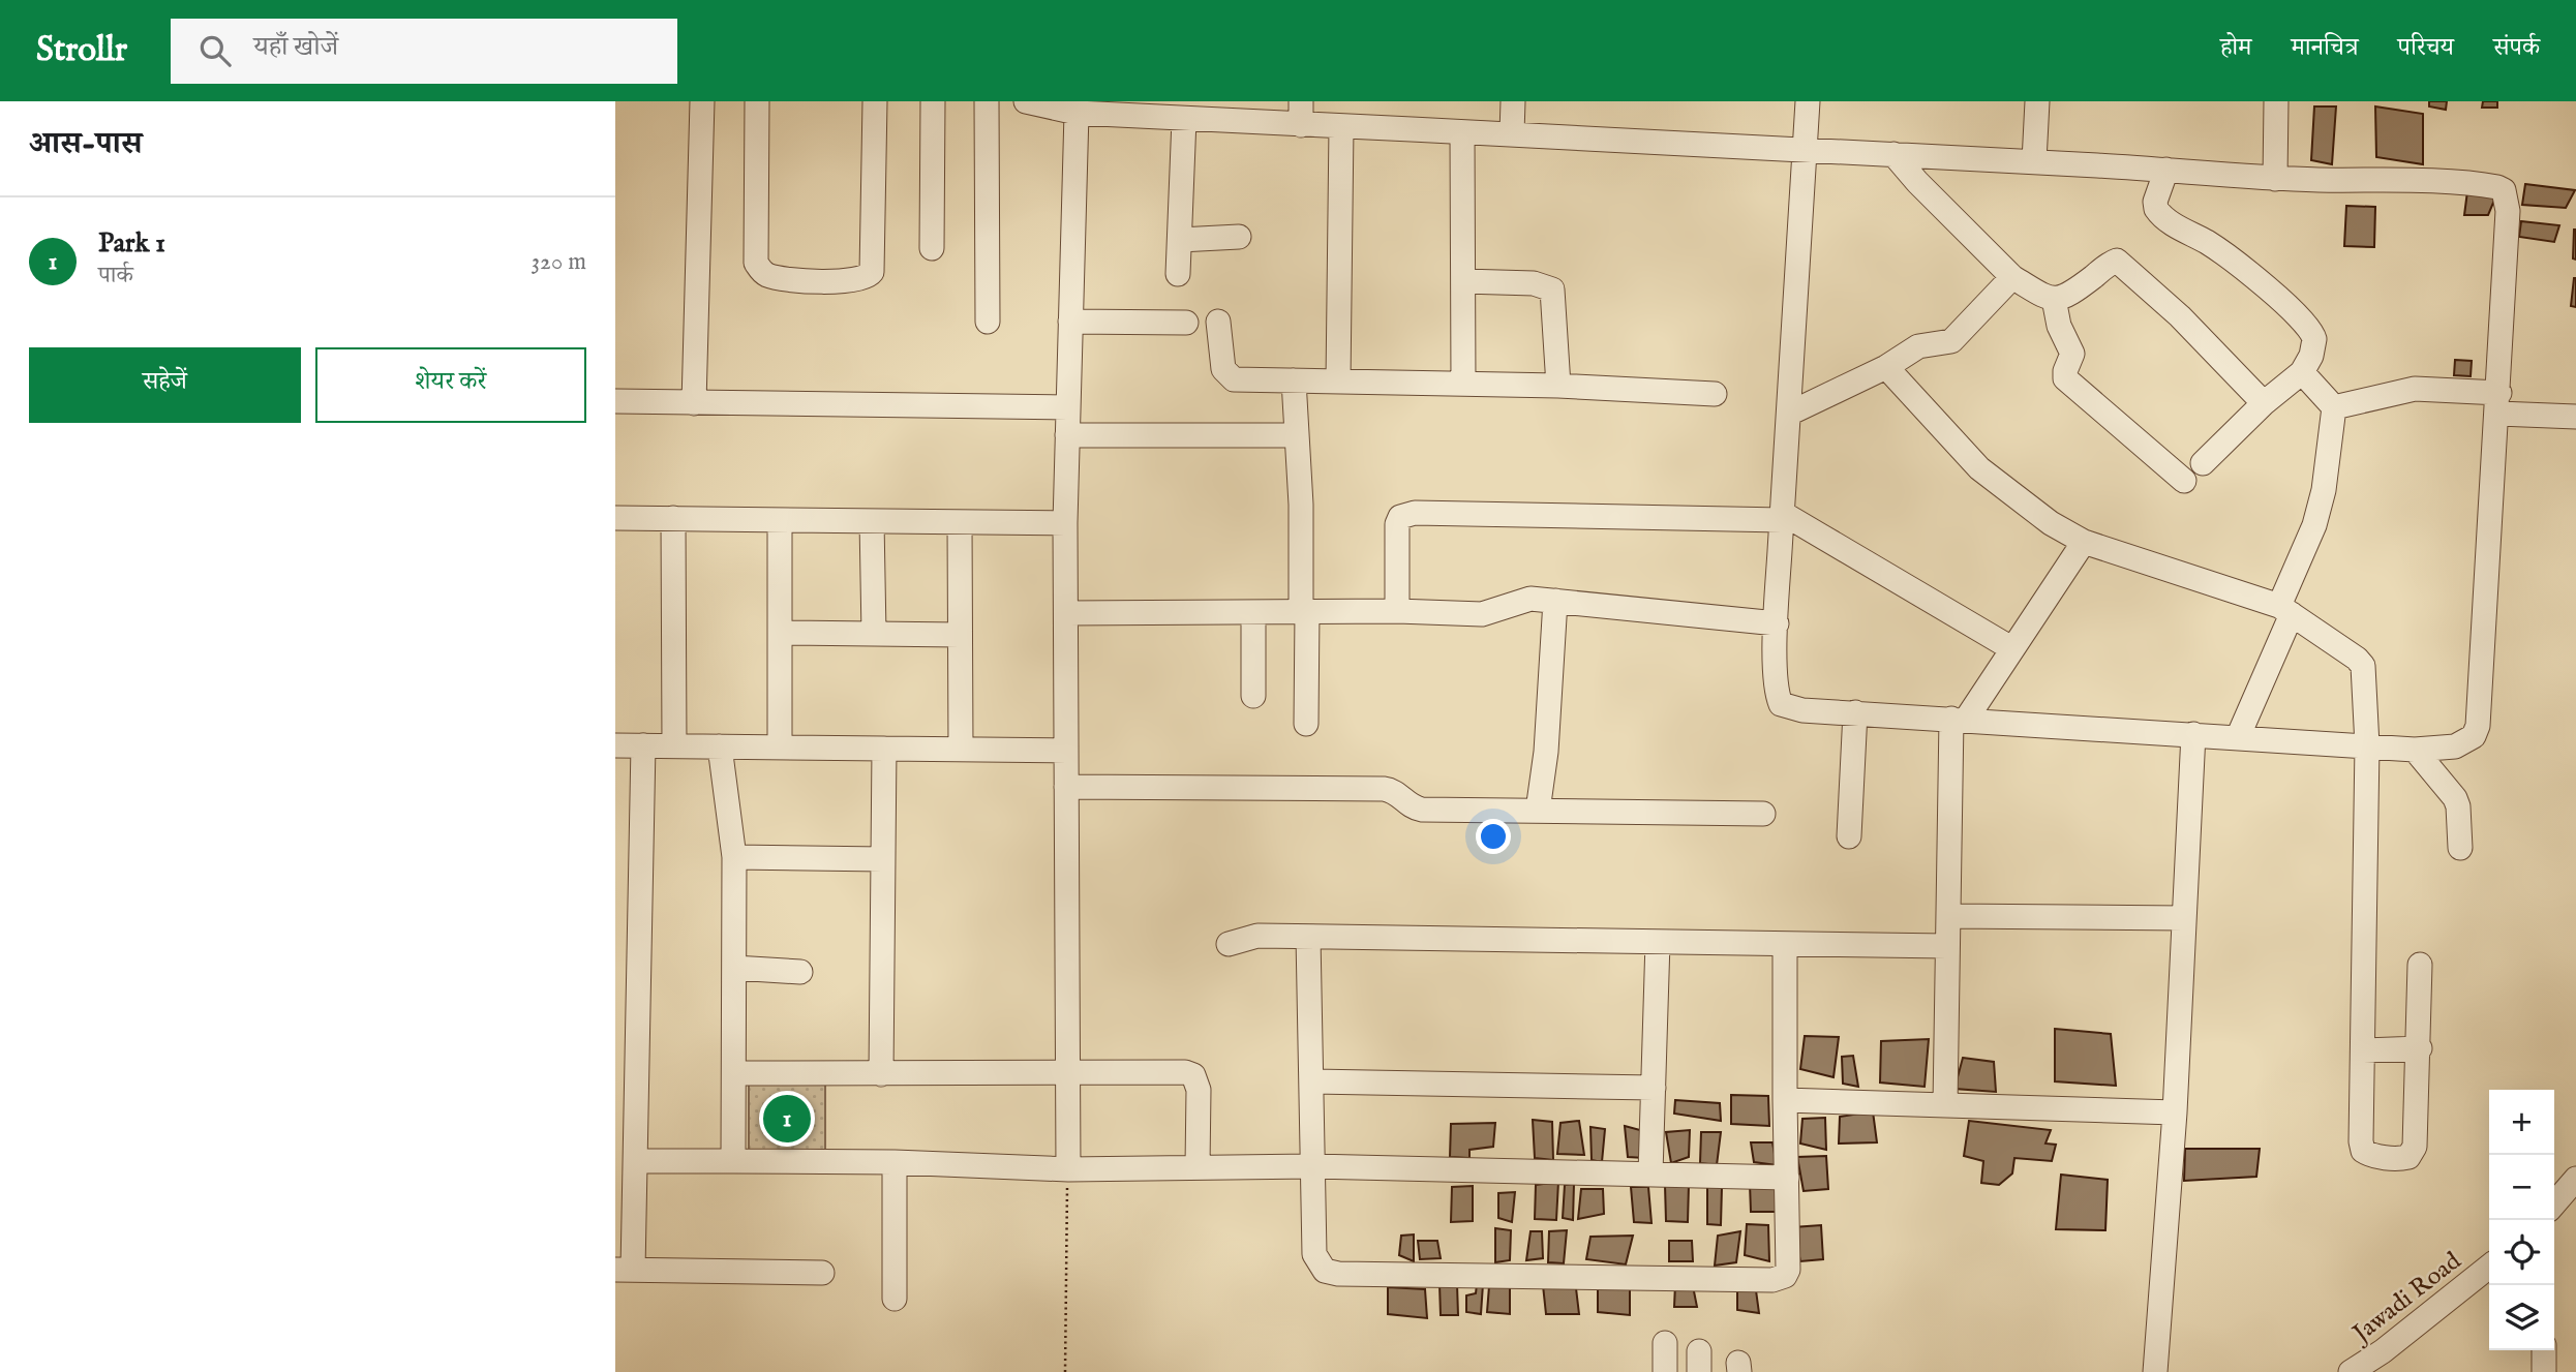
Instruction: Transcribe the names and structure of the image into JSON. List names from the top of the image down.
{
  "streets": {
    "street": ["Jawadi Road"]
  },
  "page": {
    "header": "Strollr",
    "search": "यहाँ खोजें",
    "nav": [
      "होम",
      "मानचित्र",
      "परिचय",
      "संपर्क"
    ],
    "heading": "आस-पास",
    "list": [
      {
        "mark": "1",
        "name": "Park 1",
        "note": "पार्क",
        "value": "320 m"
      }
    ],
    "buttons": ["सहेजें", "शेयर करें"],
    "map_buttons": ["+", "−"],
    "pins": "1"
  }
}
